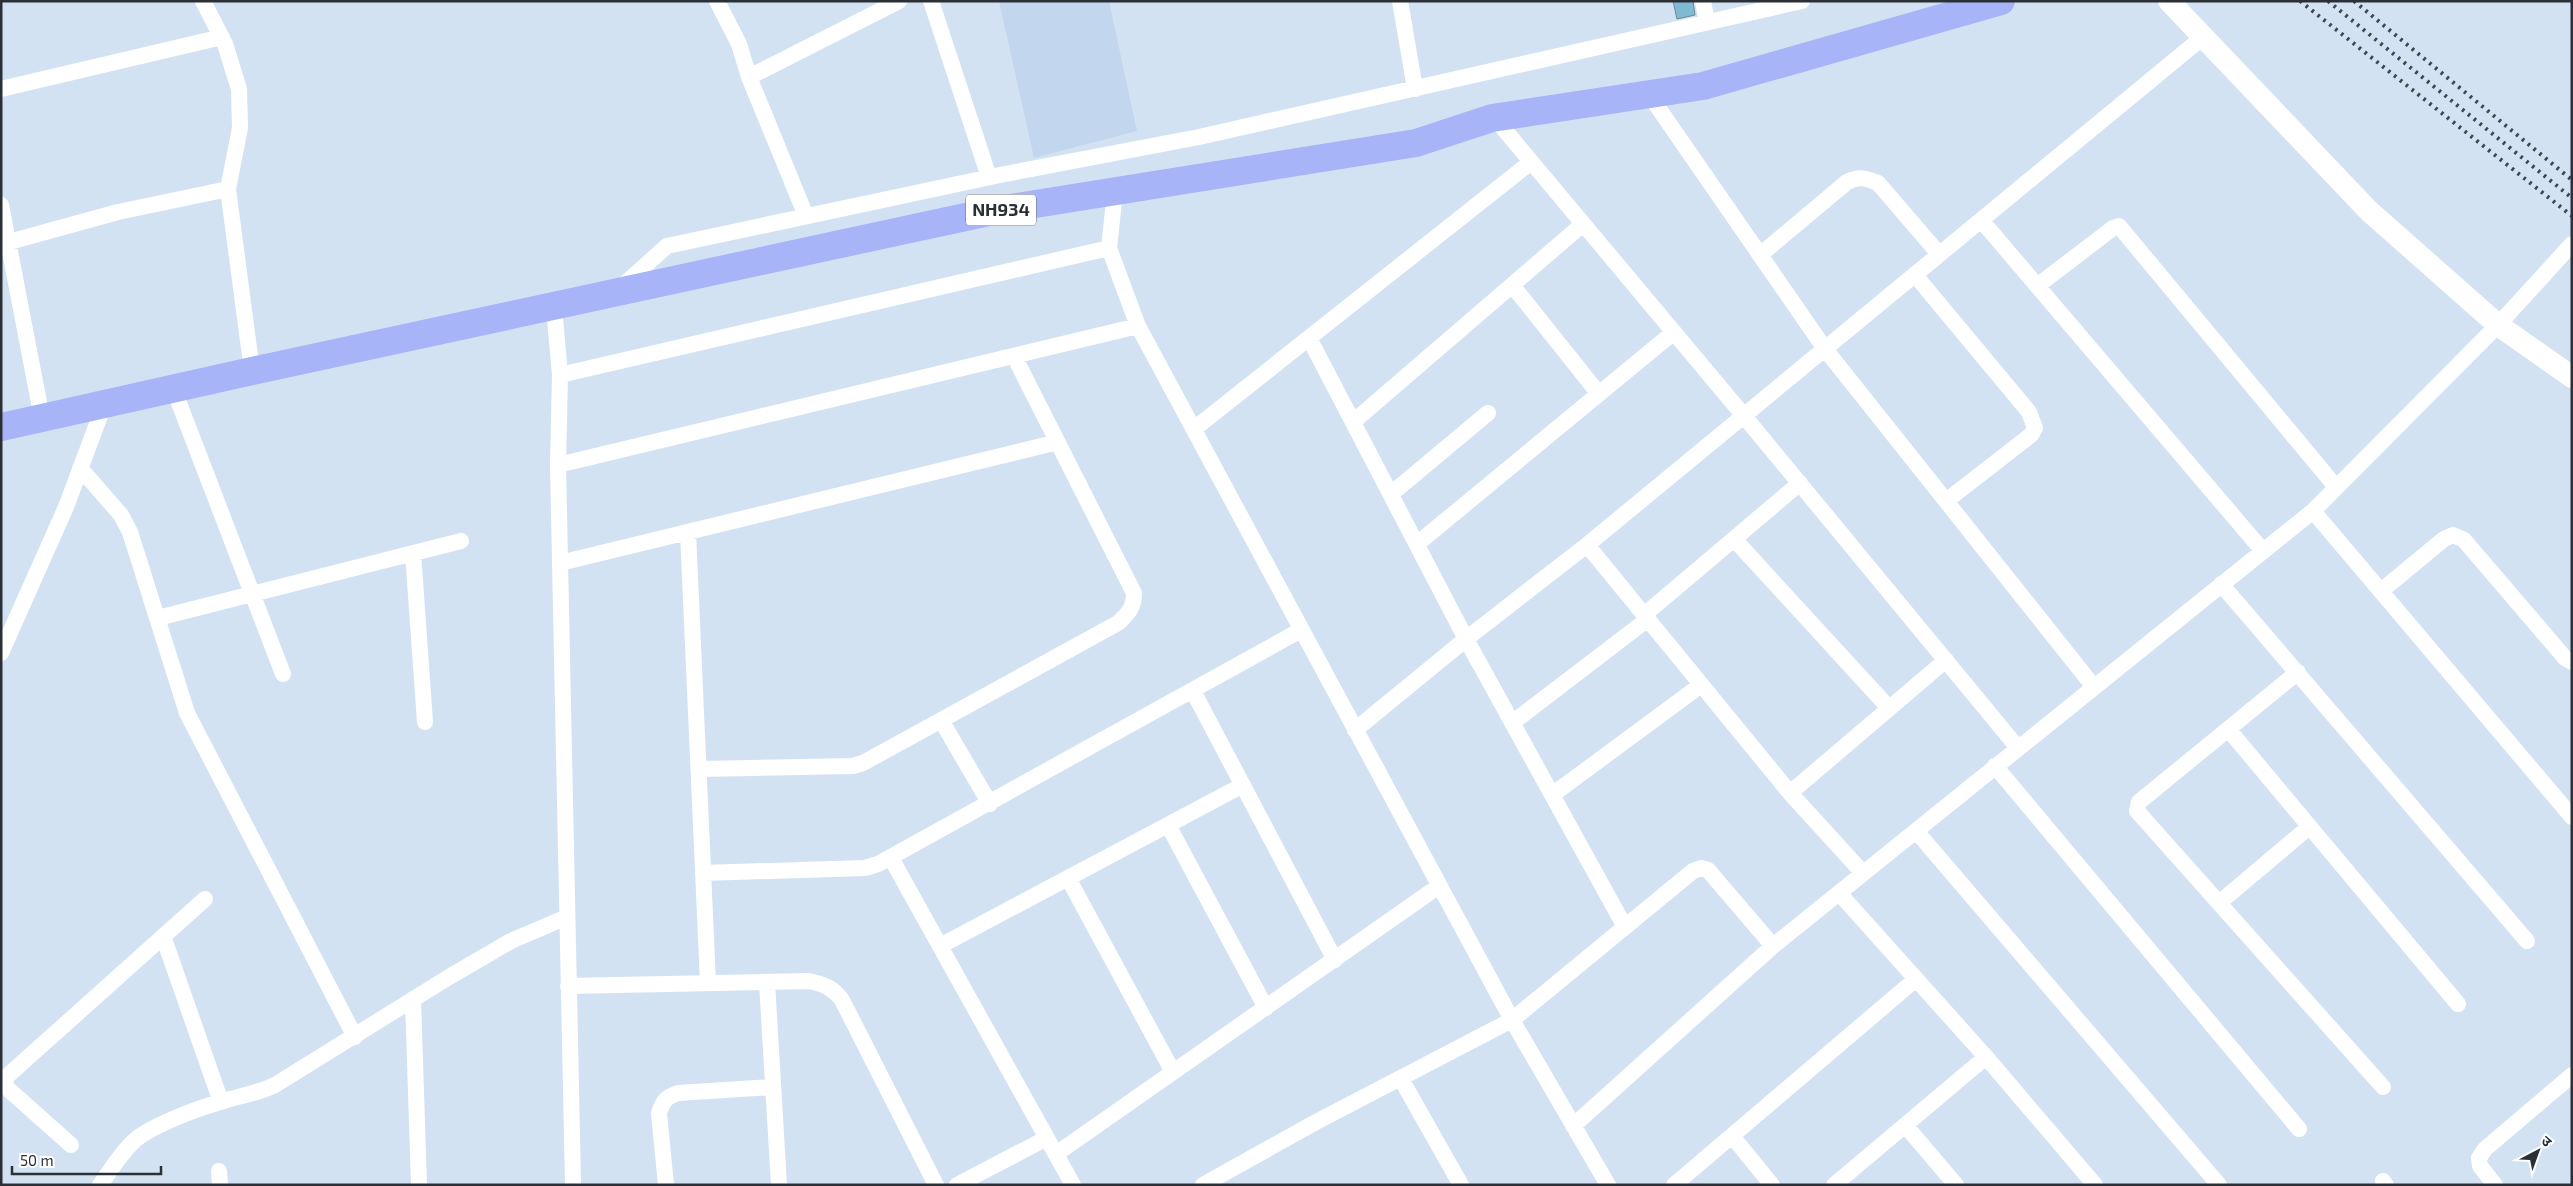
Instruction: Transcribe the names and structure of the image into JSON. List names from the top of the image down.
{
  "streets": {
    "highway": ["NH934"]
  },
  "scale_bar": "50 m",
  "north": "top right"
}
